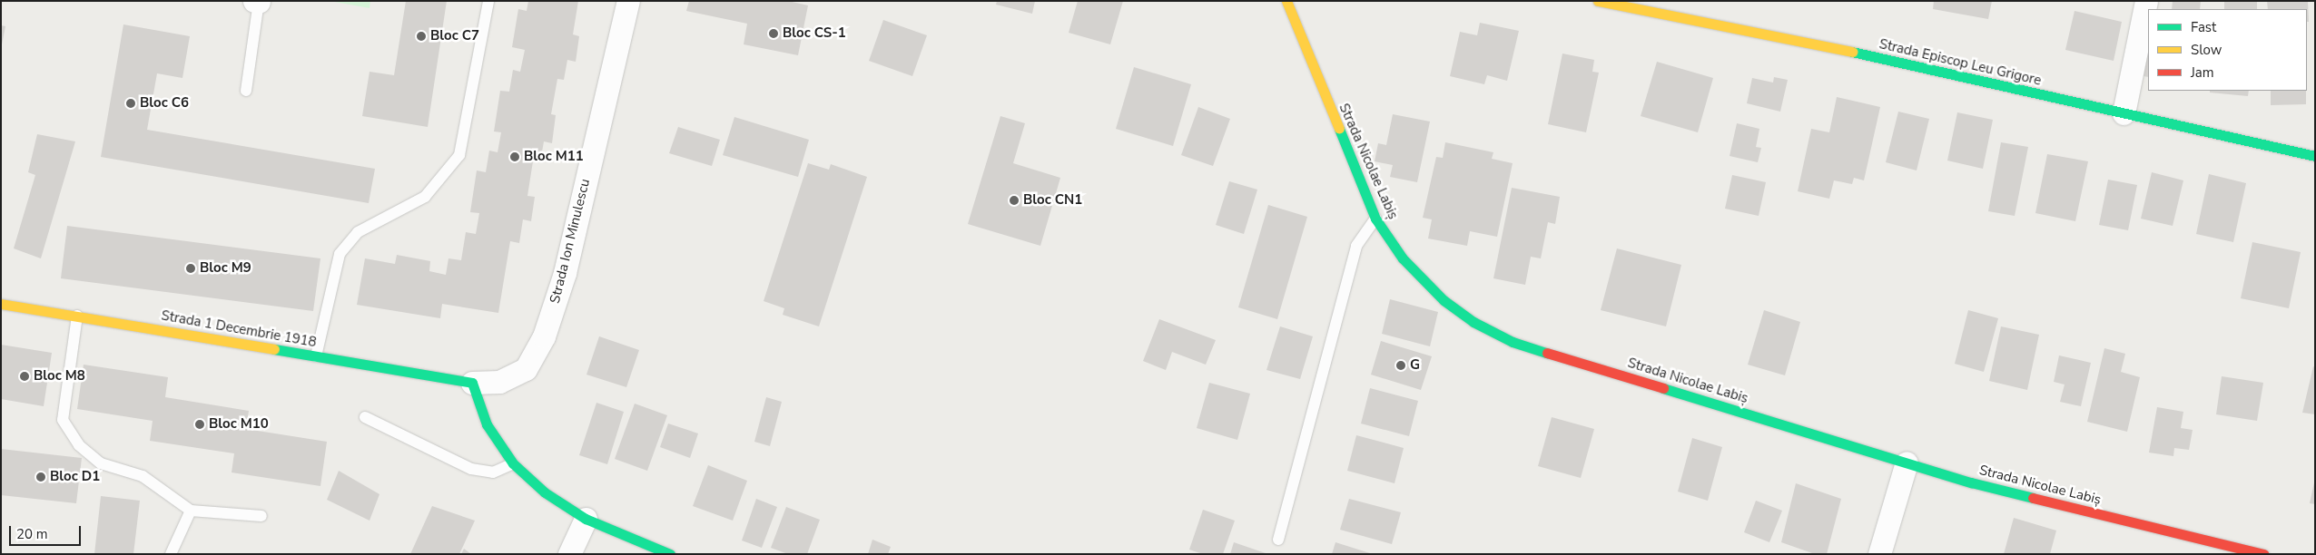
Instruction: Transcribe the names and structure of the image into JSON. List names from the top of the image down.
{
  "streets": {
    "street": [
      "Strada Episcop Leu Grigore",
      "Strada Nicolae Labiș",
      "Strada Ion Minulescu",
      "Strada 1 Decembrie 1918"
    ]
  },
  "crossings": [
    ["Strada Ion Minulescu", "Strada 1 Decembrie 1918"]
  ],
  "places": [
    "Bloc CS-1",
    "Bloc C7",
    "Bloc C6",
    "Bloc M11",
    "Bloc CN1",
    "Bloc M9",
    "G",
    "Bloc M8",
    "Bloc M10",
    "Bloc D1"
  ],
  "legend": ["Fast", "Slow", "Jam"],
  "scale_bar": "20 m"
}
